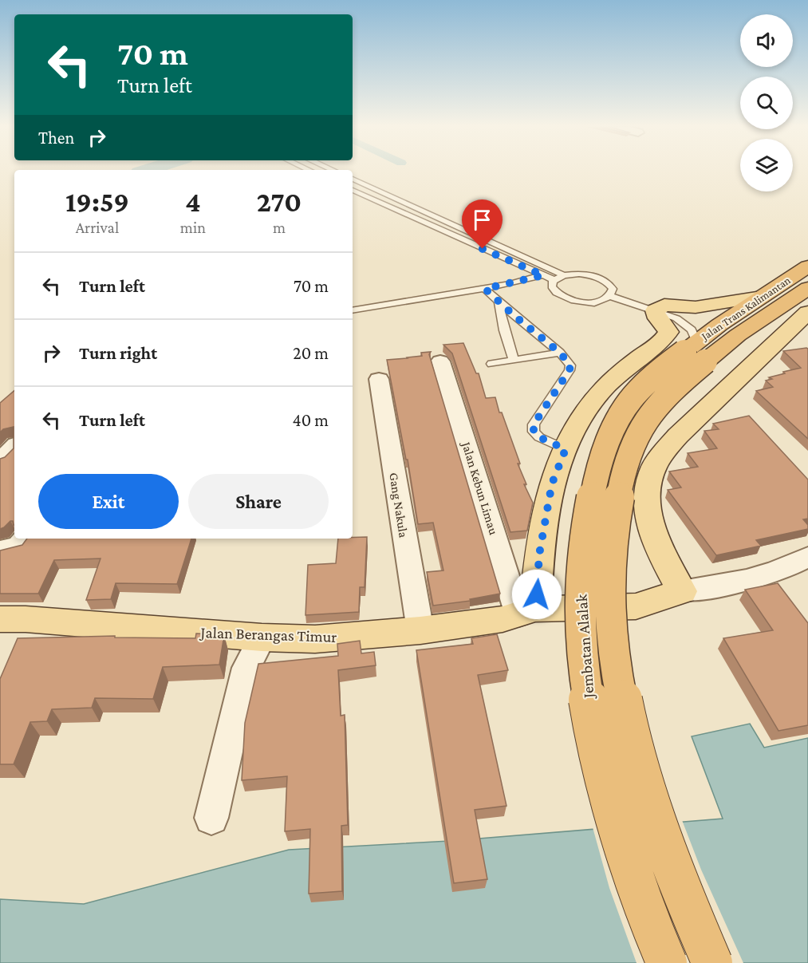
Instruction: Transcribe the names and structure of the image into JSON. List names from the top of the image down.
{
  "streets": {
    "highway": ["Jalan Trans Kalimantan", "Jembatan Alalak"],
    "main road": ["Jalan Berangas Timur"],
    "street": ["Jalan Kebun Limau", "Gang Nakula"]
  },
  "crossings": [
    ["Jalan Trans Kalimantan", "Jembatan Alalak"],
    ["Jalan Kebun Limau", "Jalan Berangas Timur"],
    ["Gang Nakula", "Jalan Berangas Timur"]
  ],
  "page": {
    "turn": ["70 m", "Turn left"],
    "then": "Then",
    "eta": [
      "19:59",
      "Arrival",
      "4",
      "min",
      "270",
      "m"
    ],
    "list": [
      {
        "name": "Turn left",
        "value": "70 m"
      },
      {
        "name": "Turn right",
        "value": "20 m"
      },
      {
        "name": "Turn left",
        "value": "40 m"
      }
    ],
    "buttons": ["Exit", "Share"]
  }
}
